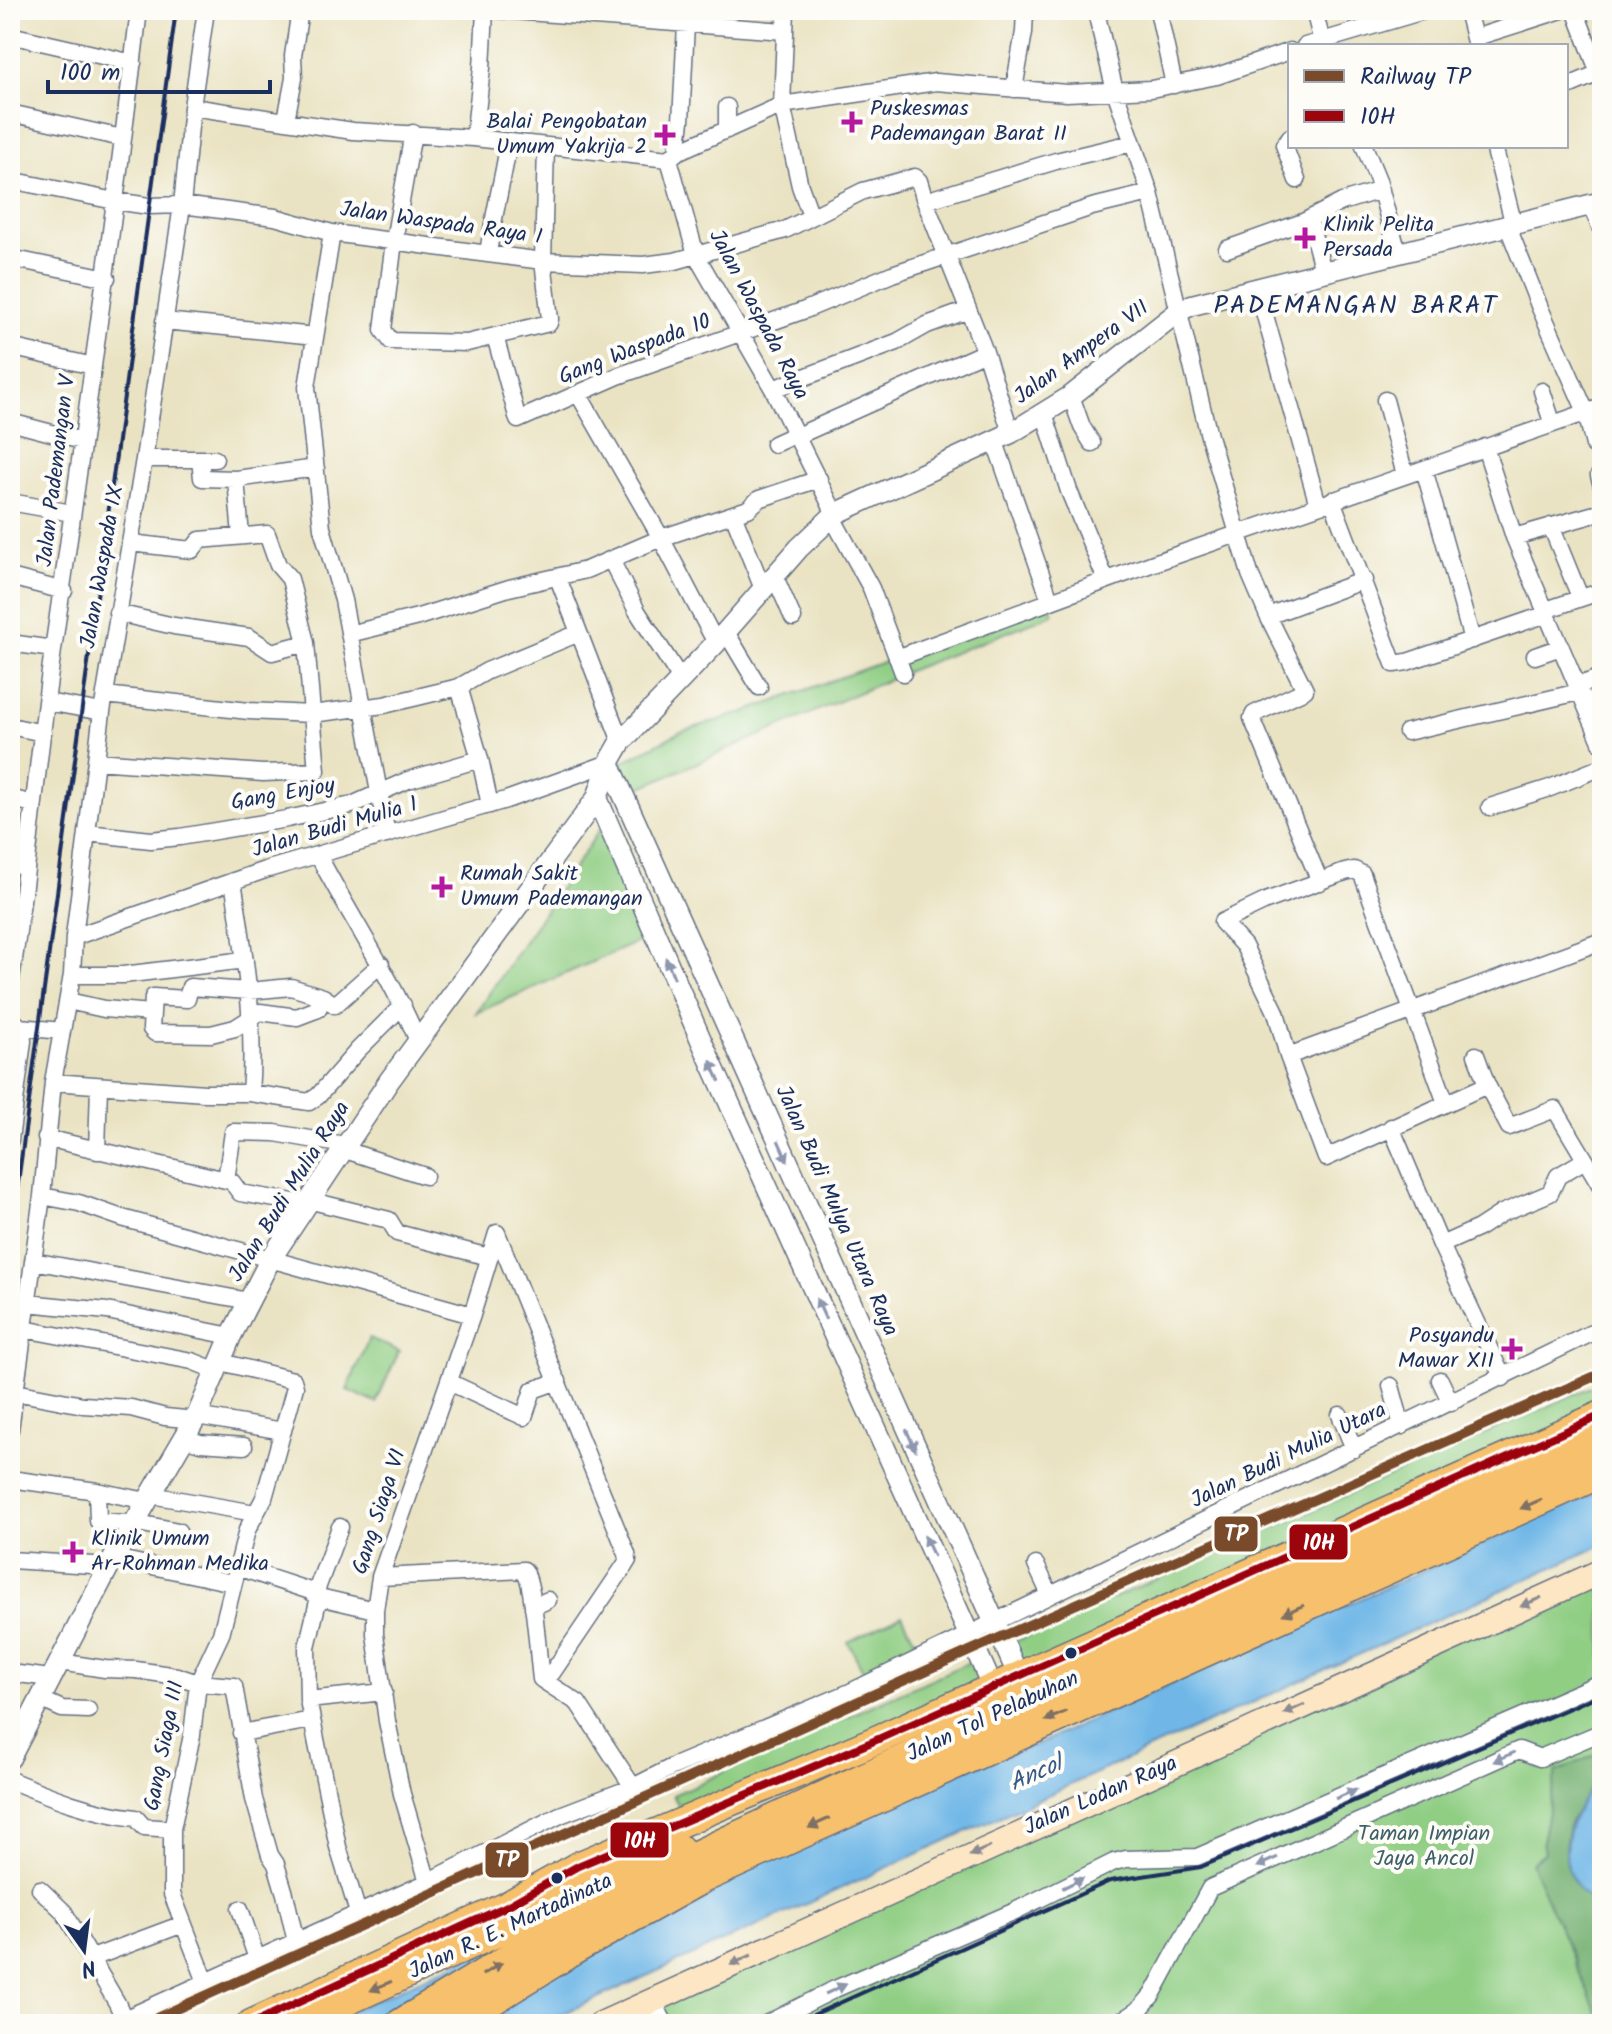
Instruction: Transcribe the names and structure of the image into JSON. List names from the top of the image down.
{
  "streets": {
    "highway": ["Jalan Tol Pelabuhan", "Jalan R. E. Martadinata"],
    "main road": ["Jalan Lodan Raya"],
    "street": [
      "Jalan Waspada Raya I",
      "Jalan Waspada Raya",
      "Gang Waspada 10",
      "Jalan Ampera VII",
      "Jalan Pademangan V",
      "Jalan Waspada IX",
      "Gang Enjoy",
      "Jalan Budi Mulia 1",
      "Jalan Budi Mulia Raya",
      "Jalan Budi Mulya Utara Raya",
      "Jalan Budi Mulia Utara",
      "Gang Siaga VI",
      "Gang Siaga III"
    ]
  },
  "crossings": [
    ["Jalan Waspada Raya I", "Jalan Waspada Raya"],
    ["Jalan Waspada Raya I", "Jalan Pademangan V"],
    ["Jalan Waspada Raya I", "Jalan Waspada IX"],
    ["Jalan Waspada Raya", "Gang Waspada 10"],
    ["Jalan Waspada Raya", "Jalan Ampera VII"],
    ["Jalan Ampera VII", "Jalan Budi Mulia 1"],
    ["Jalan Ampera VII", "Jalan Budi Mulia Raya"],
    ["Jalan Ampera VII", "Jalan Budi Mulya Utara Raya"],
    ["Jalan Waspada IX", "Gang Enjoy"],
    ["Jalan Waspada IX", "Jalan Budi Mulia 1"],
    ["Jalan Budi Mulia 1", "Jalan Budi Mulia Raya"],
    ["Jalan Budi Mulia 1", "Jalan Budi Mulya Utara Raya"],
    ["Jalan Budi Mulia Raya", "Jalan Budi Mulya Utara Raya"],
    ["Jalan Budi Mulia Raya", "Gang Siaga III"],
    ["Jalan Budi Mulya Utara Raya", "Jalan Budi Mulia Utara"],
    ["Jalan Budi Mulya Utara Raya", "Jalan R. E. Martadinata"],
    ["Jalan Budi Mulia Utara", "Gang Siaga VI"],
    ["Jalan Budi Mulia Utara", "Gang Siaga III"]
  ],
  "one_way": ["Jalan Lodan Raya"],
  "districts": ["PADEMANGAN BARAT"],
  "water": ["Ancol"],
  "parks": ["Taman Impian Jaya Ancol"],
  "places": {
    "health": [
      "Puskesmas Pademangan Barat II",
      "Balai Pengobatan Umum Yakrija 2",
      "Klinik Pelita Persada",
      "Rumah Sakit Umum Pademangan",
      "Posyandu Mawar XII",
      "Klinik Umum Ar-Rohman Medika"
    ]
  },
  "lines": ["rail line TP", "transit line 10H"],
  "legend": ["Railway TP", "10H"],
  "scale_bar": "100 m",
  "north": "bottom"
}
